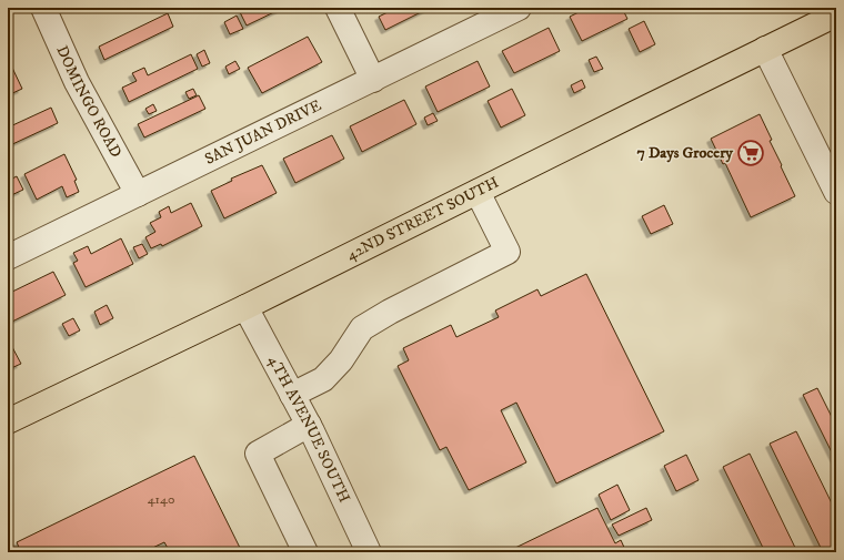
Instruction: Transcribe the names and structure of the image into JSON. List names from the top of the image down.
{
  "streets": {
    "main road": ["42ND STREET SOUTH"],
    "street": ["DOMINGO ROAD", "SAN JUAN DRIVE", "4TH AVENUE SOUTH"]
  },
  "crossings": [
    ["DOMINGO ROAD", "SAN JUAN DRIVE"],
    ["42ND STREET SOUTH", "4TH AVENUE SOUTH"]
  ],
  "places": {
    "supermarket": ["7 Days Grocery"]
  },
  "house_numbers": ["4140"]
}
